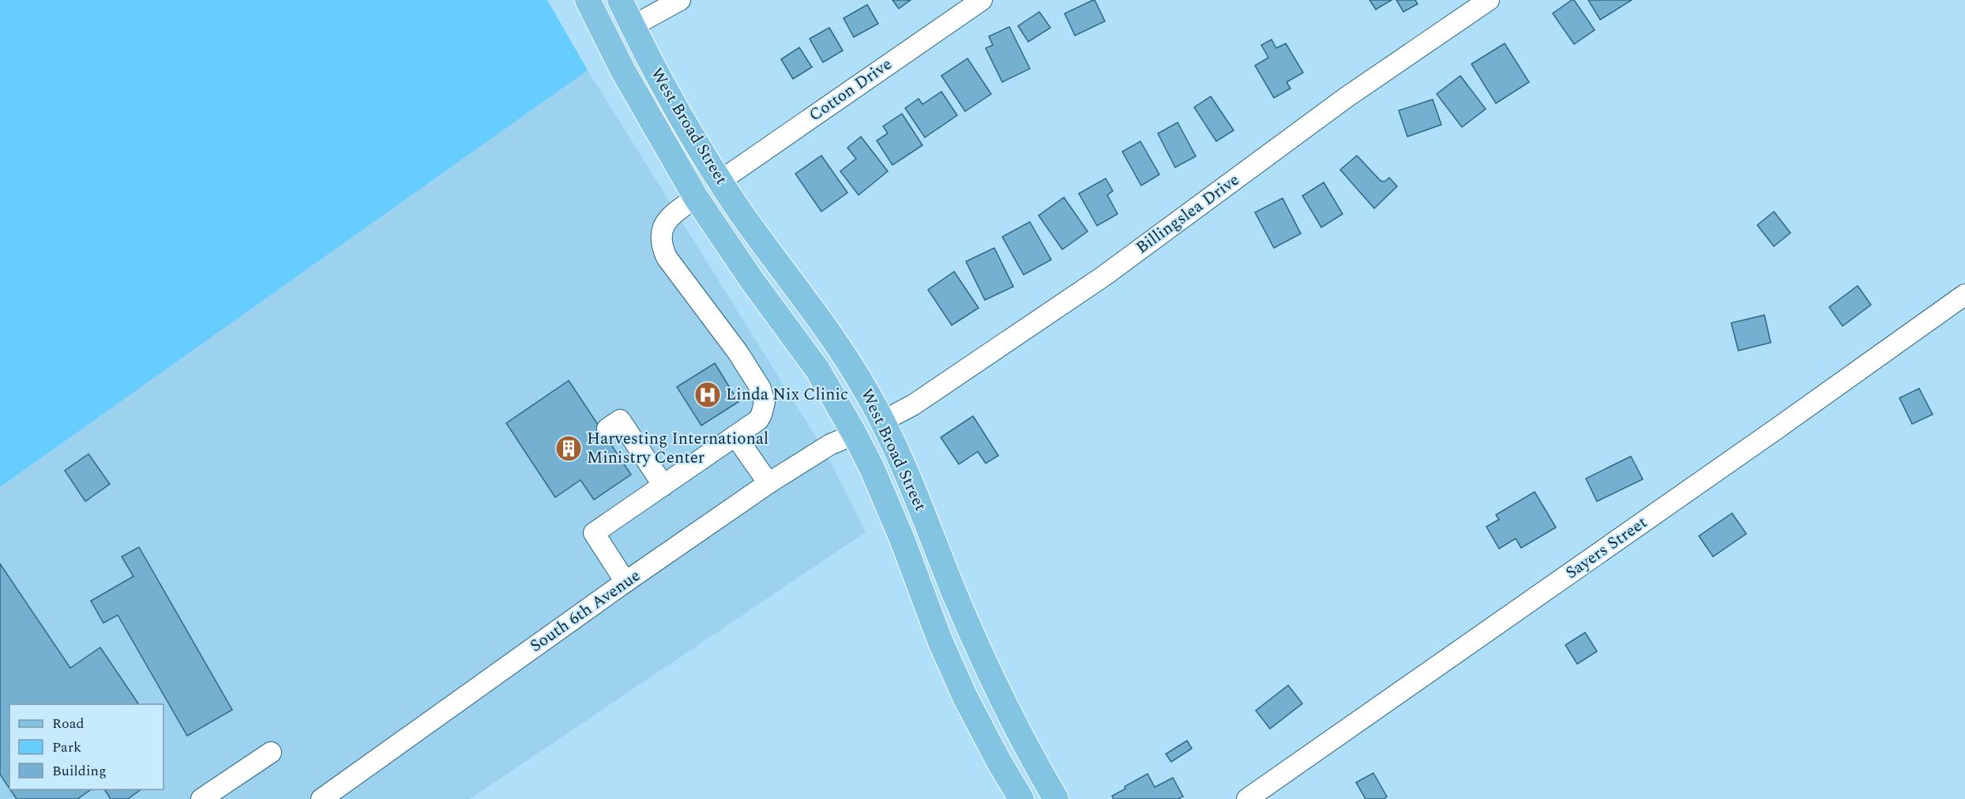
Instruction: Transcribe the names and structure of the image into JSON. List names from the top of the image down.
{
  "streets": {
    "main road": ["West Broad Street"],
    "street": [
      "Cotton Drive",
      "Billingslea Drive",
      "Sayers Street",
      "South 6th Avenue"
    ]
  },
  "crossings": [
    ["Cotton Drive", "West Broad Street"],
    ["West Broad Street", "Billingslea Drive"],
    ["West Broad Street", "South 6th Avenue"]
  ],
  "places": {
    "hospital": ["Linda Nix Clinic"],
    "building": ["Harvesting International Ministry Center"]
  },
  "legend": ["Road", "Park", "Building"]
}
